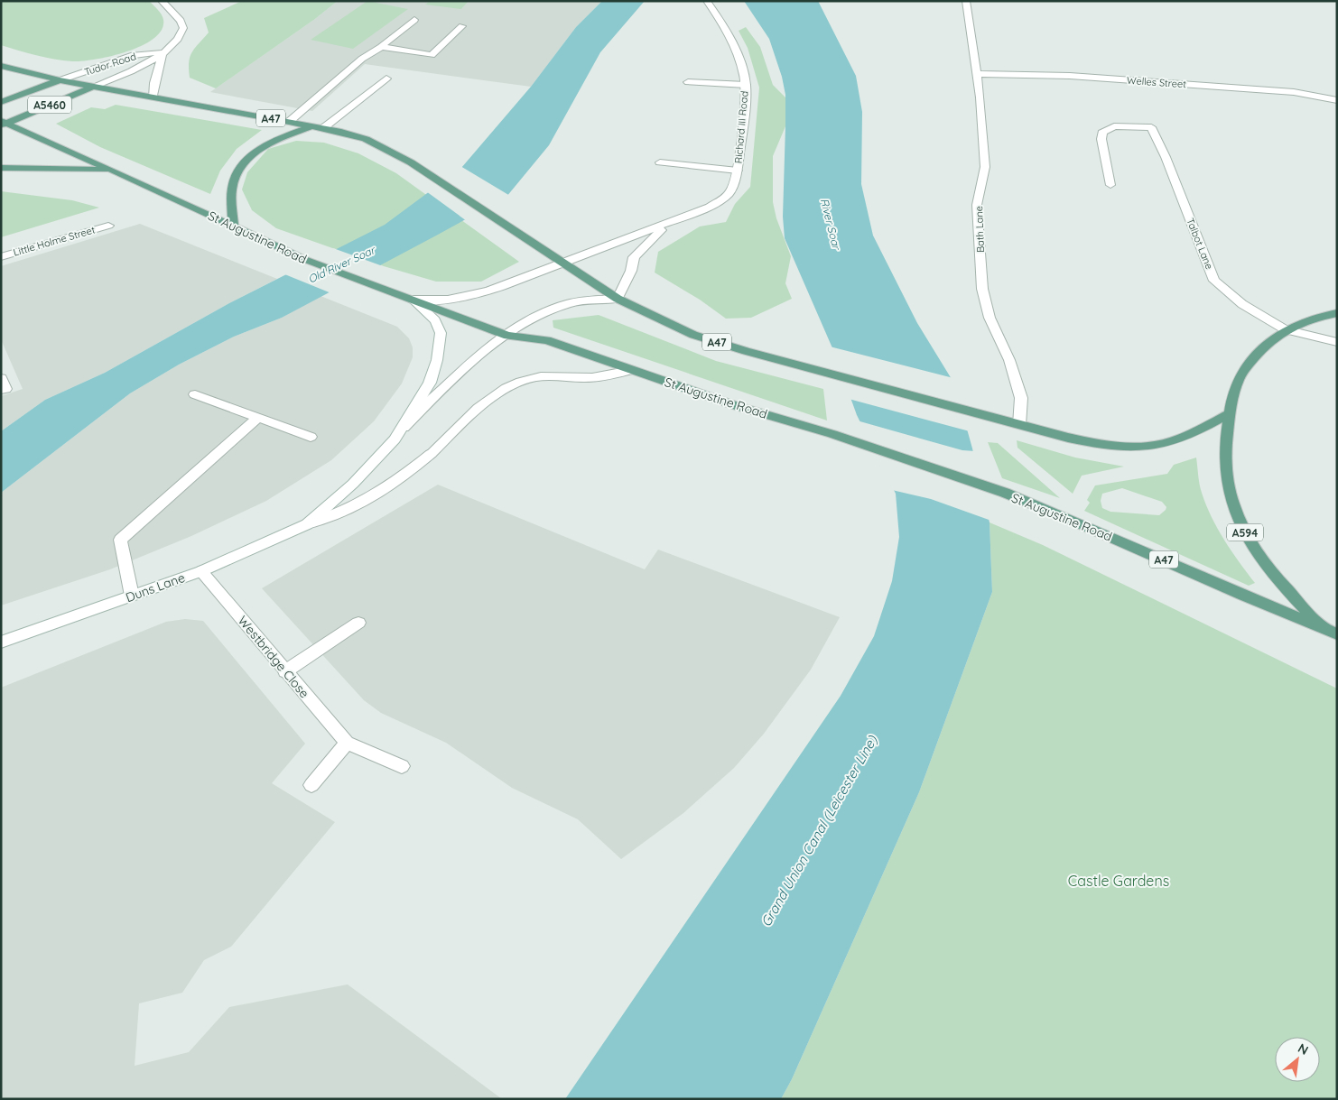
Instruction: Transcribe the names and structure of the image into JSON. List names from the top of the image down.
{
  "streets": {
    "main road": [
      "A5460",
      "A47",
      "St Augustine Road",
      "A594"
    ],
    "street": [
      "Tudor Road",
      "Welles Street",
      "Richard III Road",
      "Bath Lane",
      "Little Holme Street",
      "Talbot Lane",
      "Duns Lane",
      "Westbridge Close"
    ]
  },
  "crossings": [
    ["Tudor Road", "A5460"],
    ["Tudor Road", "A47"],
    ["Welles Street", "Bath Lane"],
    ["A5460", "A47"],
    ["A5460", "St Augustine Road"],
    ["A47", "Richard III Road"],
    ["A47", "Bath Lane"],
    ["A47", "A594"],
    ["Richard III Road", "St Augustine Road"],
    ["Richard III Road", "Duns Lane"],
    ["St Augustine Road", "A594"],
    ["St Augustine Road", "Duns Lane"],
    ["Talbot Lane", "A594"],
    ["Duns Lane", "Westbridge Close"]
  ],
  "water": ["River Soar", "Old River Soar", "Grand Union Canal (Leicester Line)"],
  "parks": ["Castle Gardens"],
  "north": "top right"
}
